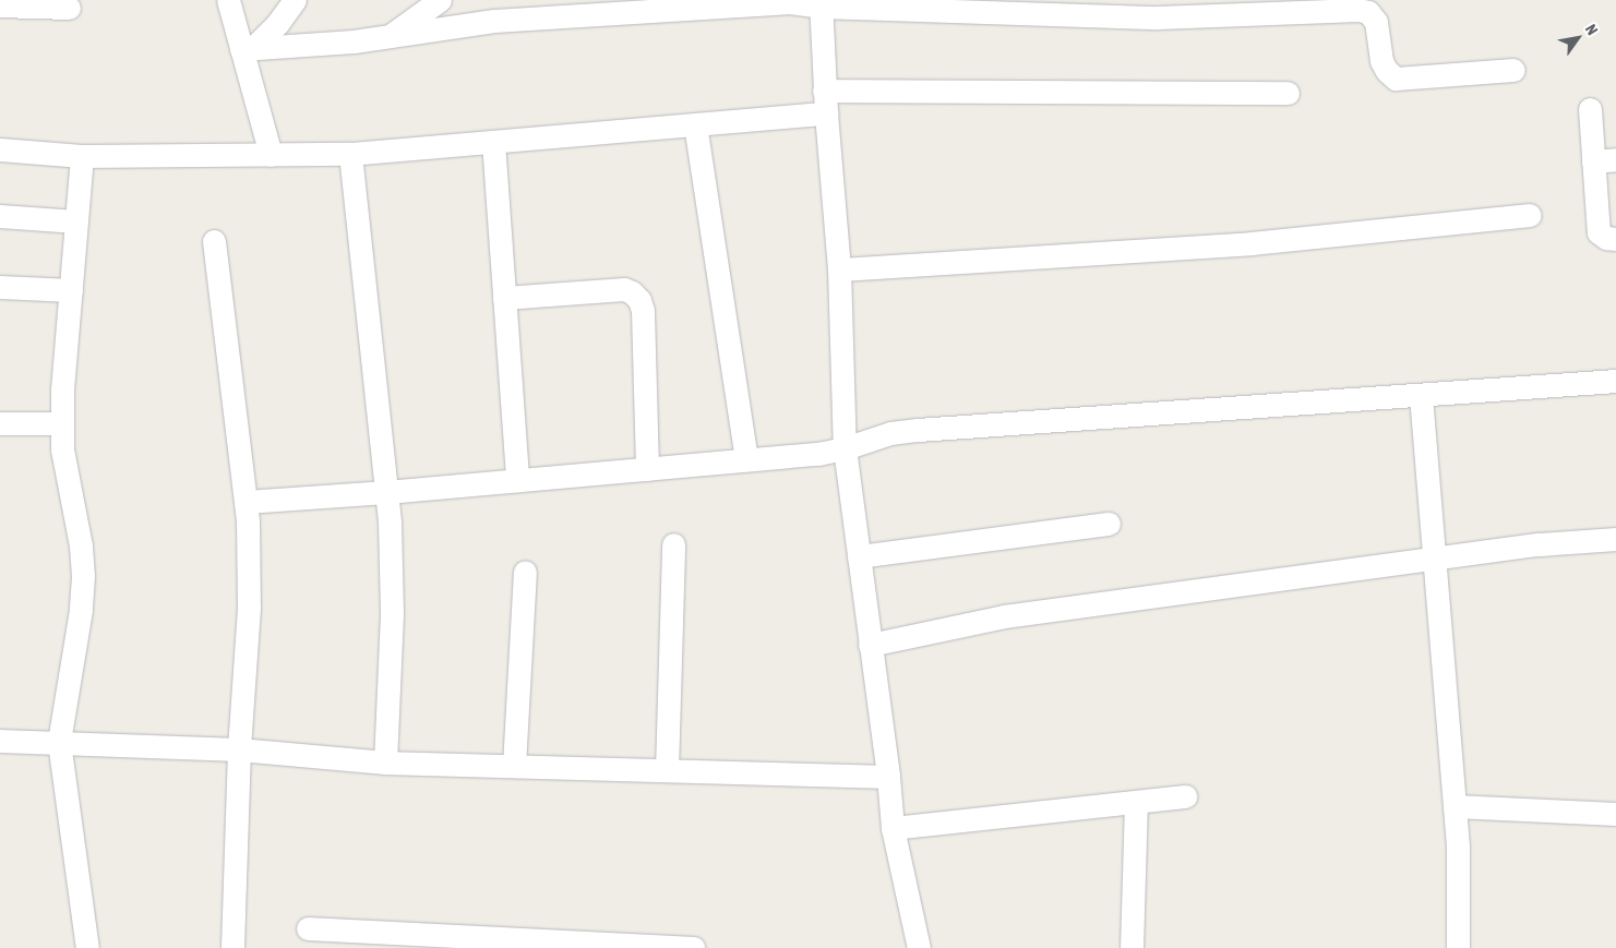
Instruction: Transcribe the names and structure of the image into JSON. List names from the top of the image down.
{
  "north": "top right"
}
